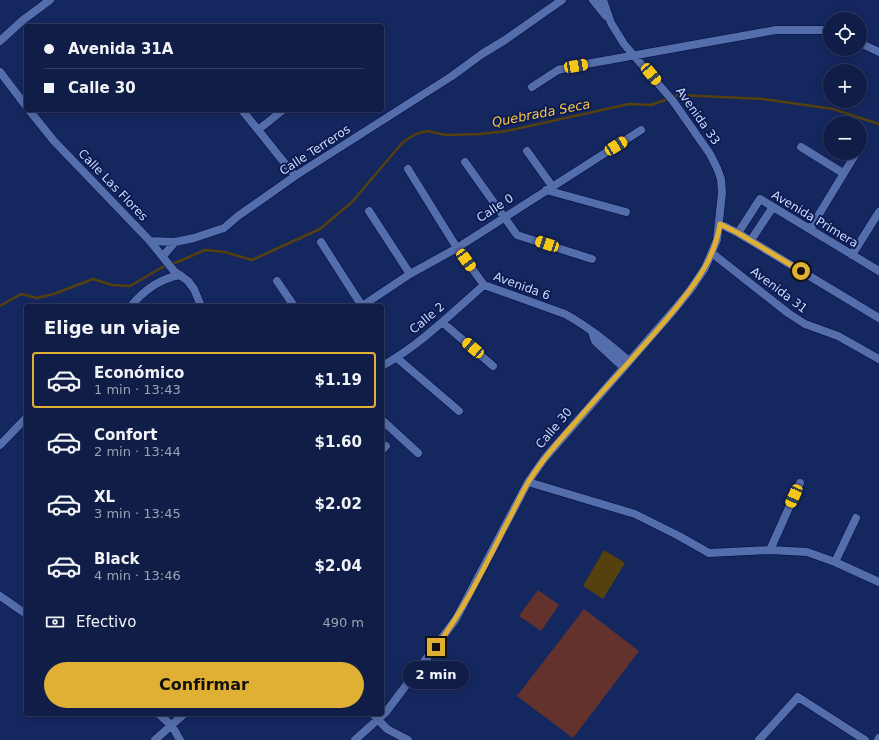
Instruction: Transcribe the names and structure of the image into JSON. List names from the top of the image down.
{
  "streets": {
    "street": [
      "Avenida 33",
      "Calle Terreros",
      "Calle Las Flores",
      "Calle 0",
      "Avenida Primera",
      "Avenida 6",
      "Avenida 31",
      "Calle 2",
      "Calle 30"
    ]
  },
  "crossings": [
    ["Avenida 33", "Calle 30"],
    ["Calle Terreros", "Calle Las Flores"],
    ["Calle 0", "Avenida 6"],
    ["Avenida 6", "Calle 2"],
    ["Avenida 6", "Calle 30"],
    ["Avenida 31", "Calle 30"]
  ],
  "water": ["Quebrada Seca"],
  "page": {
    "map_buttons": ["+", "−"],
    "banner": ["Avenida 31A", "Calle 30"],
    "heading": "Elige un viaje",
    "list": [
      {
        "name": "Económico",
        "note": "1 min · 13:43",
        "value": "$1.19"
      },
      {
        "name": "Confort",
        "note": "2 min · 13:44",
        "value": "$1.60"
      },
      {
        "name": "XL",
        "note": "3 min · 13:45",
        "value": "$2.02"
      },
      {
        "name": "Black",
        "note": "4 min · 13:46",
        "value": "$2.04"
      }
    ],
    "pay": ["Efectivo", "490 m"],
    "buttons": "Confirmar",
    "bubble": "2 min"
  }
}
